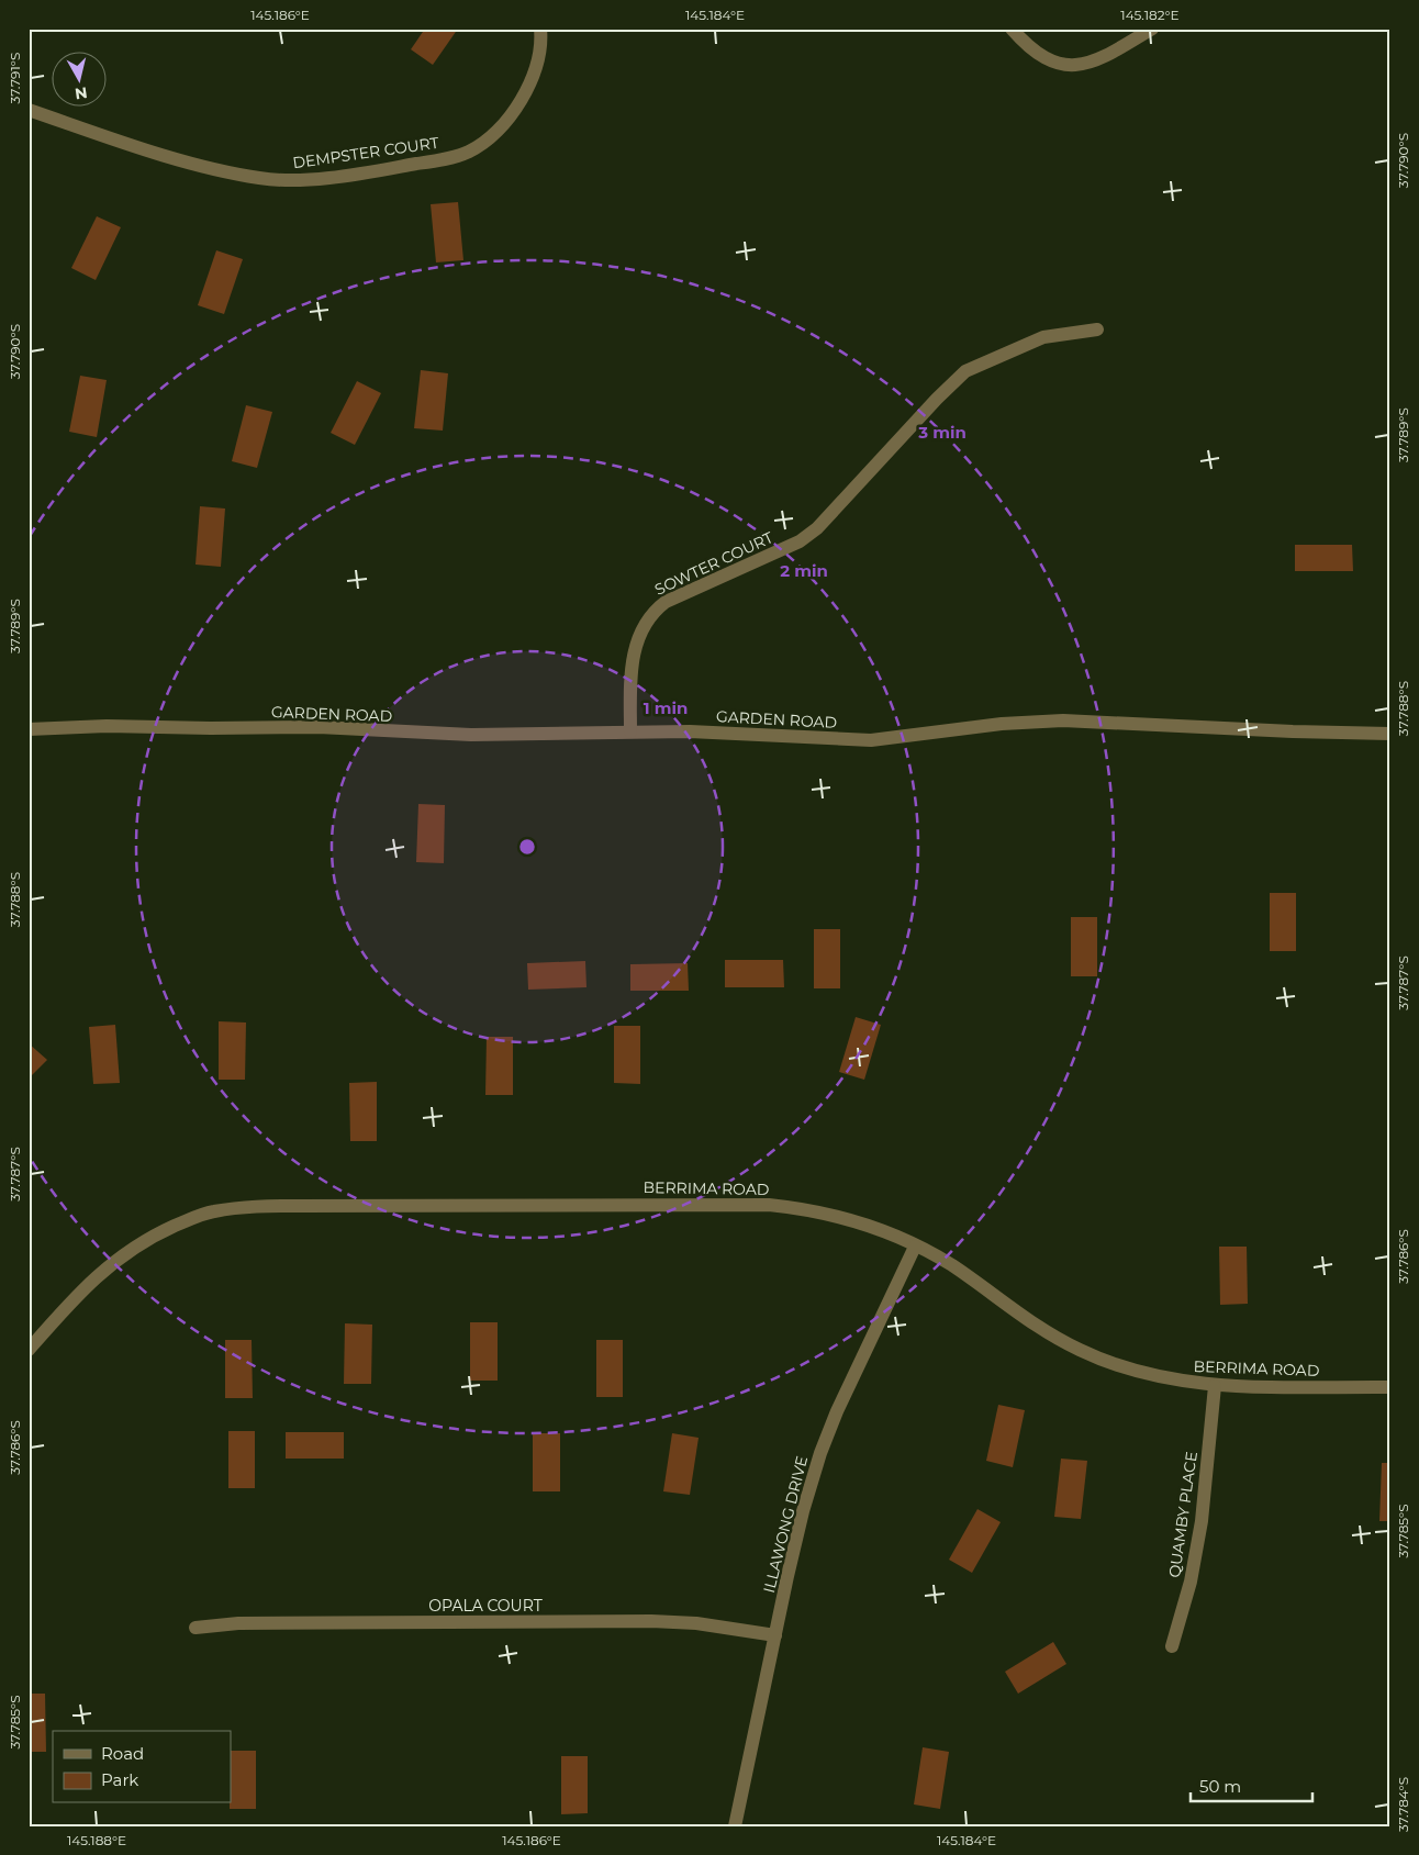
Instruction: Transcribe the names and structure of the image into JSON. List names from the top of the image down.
{
  "streets": {
    "street": [
      "DEMPSTER COURT",
      "SOWTER COURT",
      "GARDEN ROAD",
      "BERRIMA ROAD",
      "QUAMBY PLACE",
      "ILLAWONG DRIVE",
      "OPALA COURT"
    ]
  },
  "crossings": [
    ["SOWTER COURT", "GARDEN ROAD"],
    ["BERRIMA ROAD", "QUAMBY PLACE"],
    ["BERRIMA ROAD", "ILLAWONG DRIVE"],
    ["ILLAWONG DRIVE", "OPALA COURT"]
  ],
  "legend": ["Road", "Park"],
  "scale_bar": "50 m",
  "north": "bottom",
  "coordinates": [
    "145.186°E",
    "145.184°E",
    "145.182°E",
    "37.791°S",
    "37.790°S",
    "37.789°S",
    "37.788°S",
    "37.787°S",
    "37.786°S",
    "37.785°S",
    "37.784°S",
    "145.188°E"
  ],
  "rings": ["3 min", "2 min", "1 min"]
}
